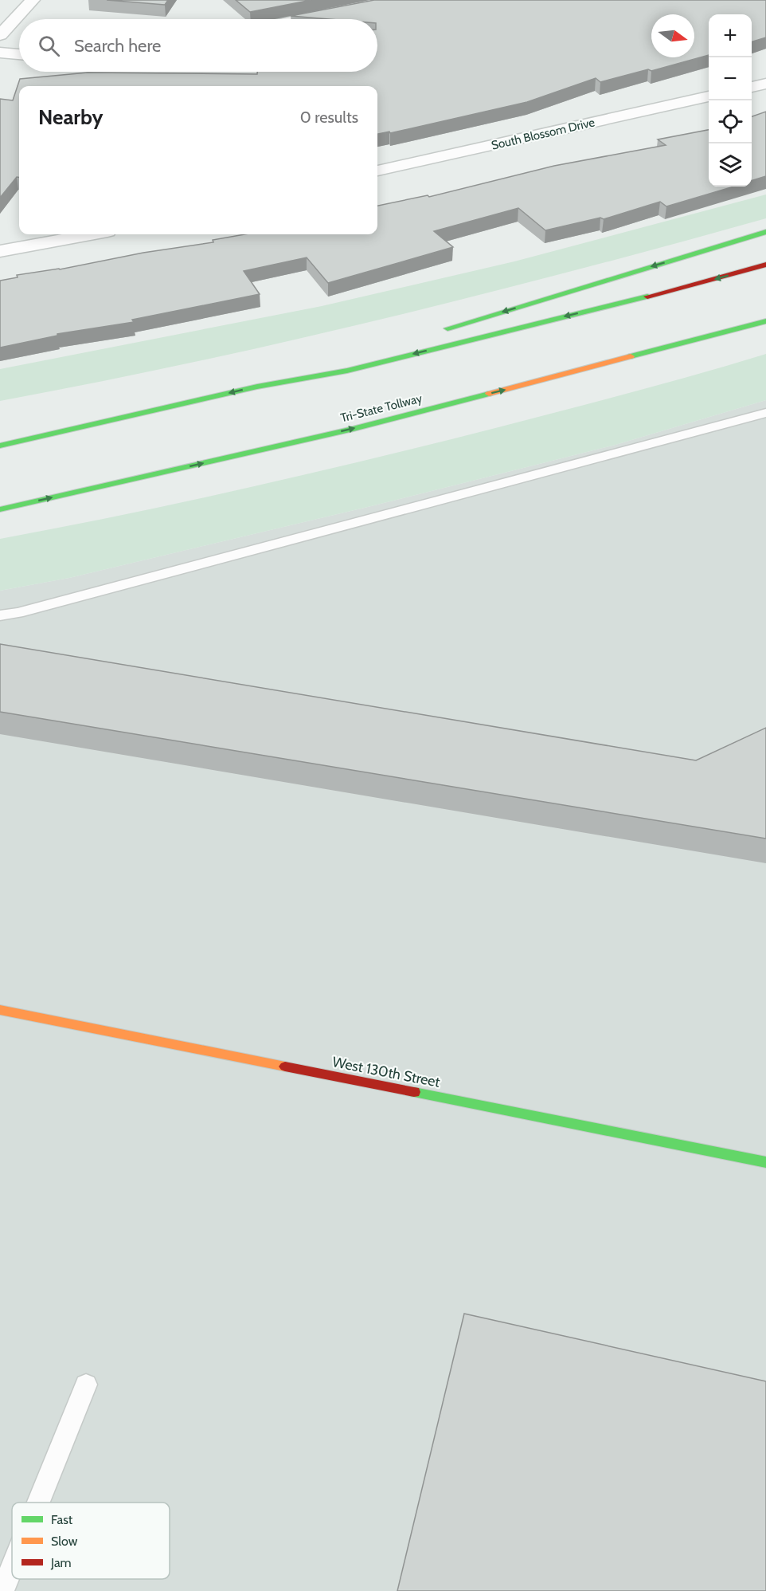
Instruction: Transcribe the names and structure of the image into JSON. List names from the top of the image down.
{
  "streets": {
    "main road": ["Tri-State Tollway", "West 130th Street"],
    "street": ["South Blossom Drive"]
  },
  "legend": ["Fast", "Slow", "Jam"],
  "north": "right",
  "page": {
    "map_buttons": ["+", "−"],
    "search": "Search here",
    "heading": ["Nearby", "0 results"]
  }
}
